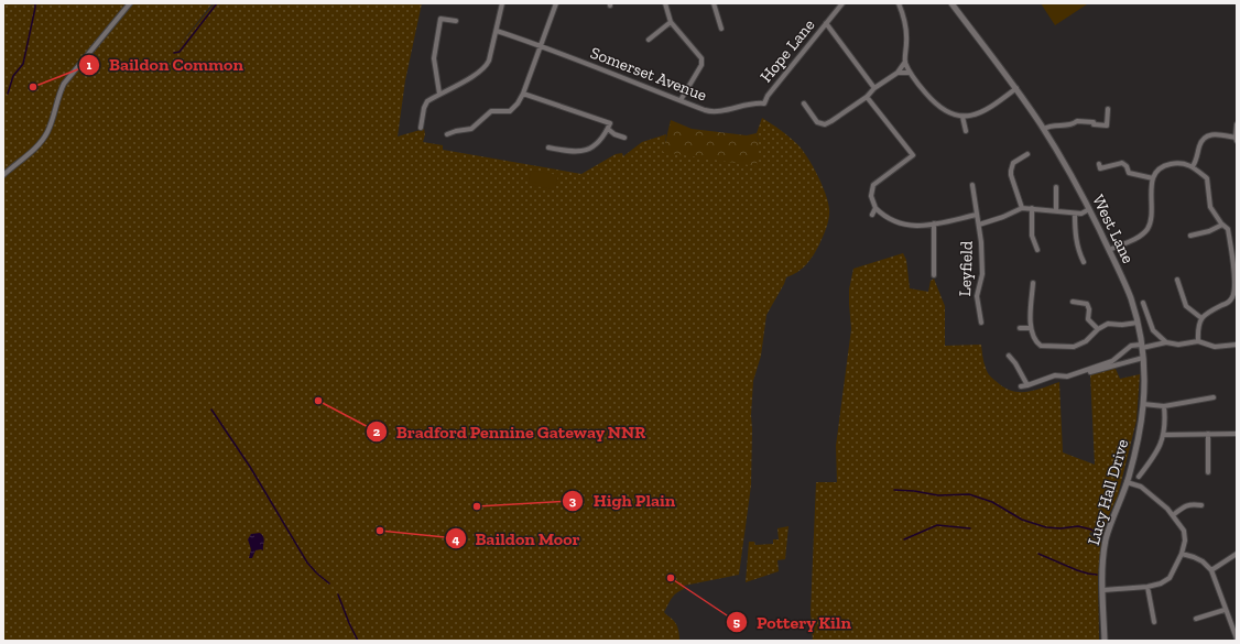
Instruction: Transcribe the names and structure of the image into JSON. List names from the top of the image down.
{
  "streets": {
    "street": [
      "Hope Lane",
      "Somerset Avenue",
      "West Lane",
      "Leyfield",
      "Lucy Hall Drive"
    ]
  },
  "crossings": [
    ["Hope Lane", "Somerset Avenue"],
    ["West Lane", "Lucy Hall Drive"]
  ],
  "places": [
    "Baildon Common",
    "Bradford Pennine Gateway NNR",
    "High Plain",
    "Baildon Moor",
    "Pottery Kiln"
  ]
}
